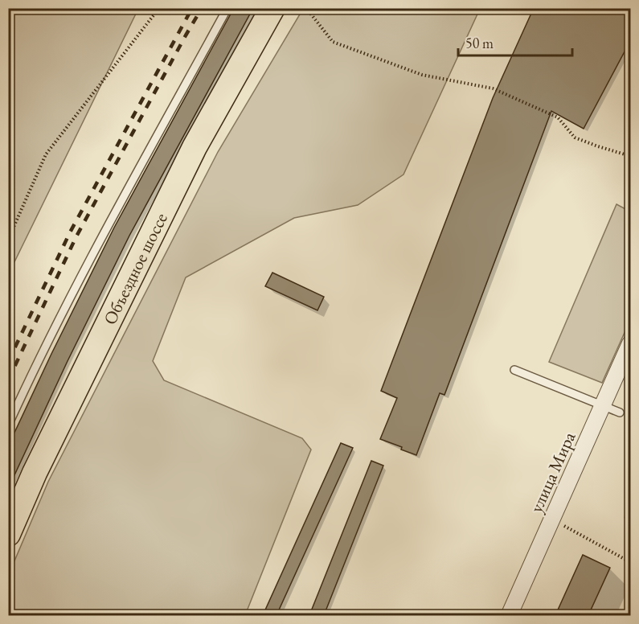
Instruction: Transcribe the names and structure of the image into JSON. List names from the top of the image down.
{
  "streets": {
    "main road": ["Объездное шоссе"],
    "street": ["улица Мира"]
  },
  "scale_bar": "50 m"
}
